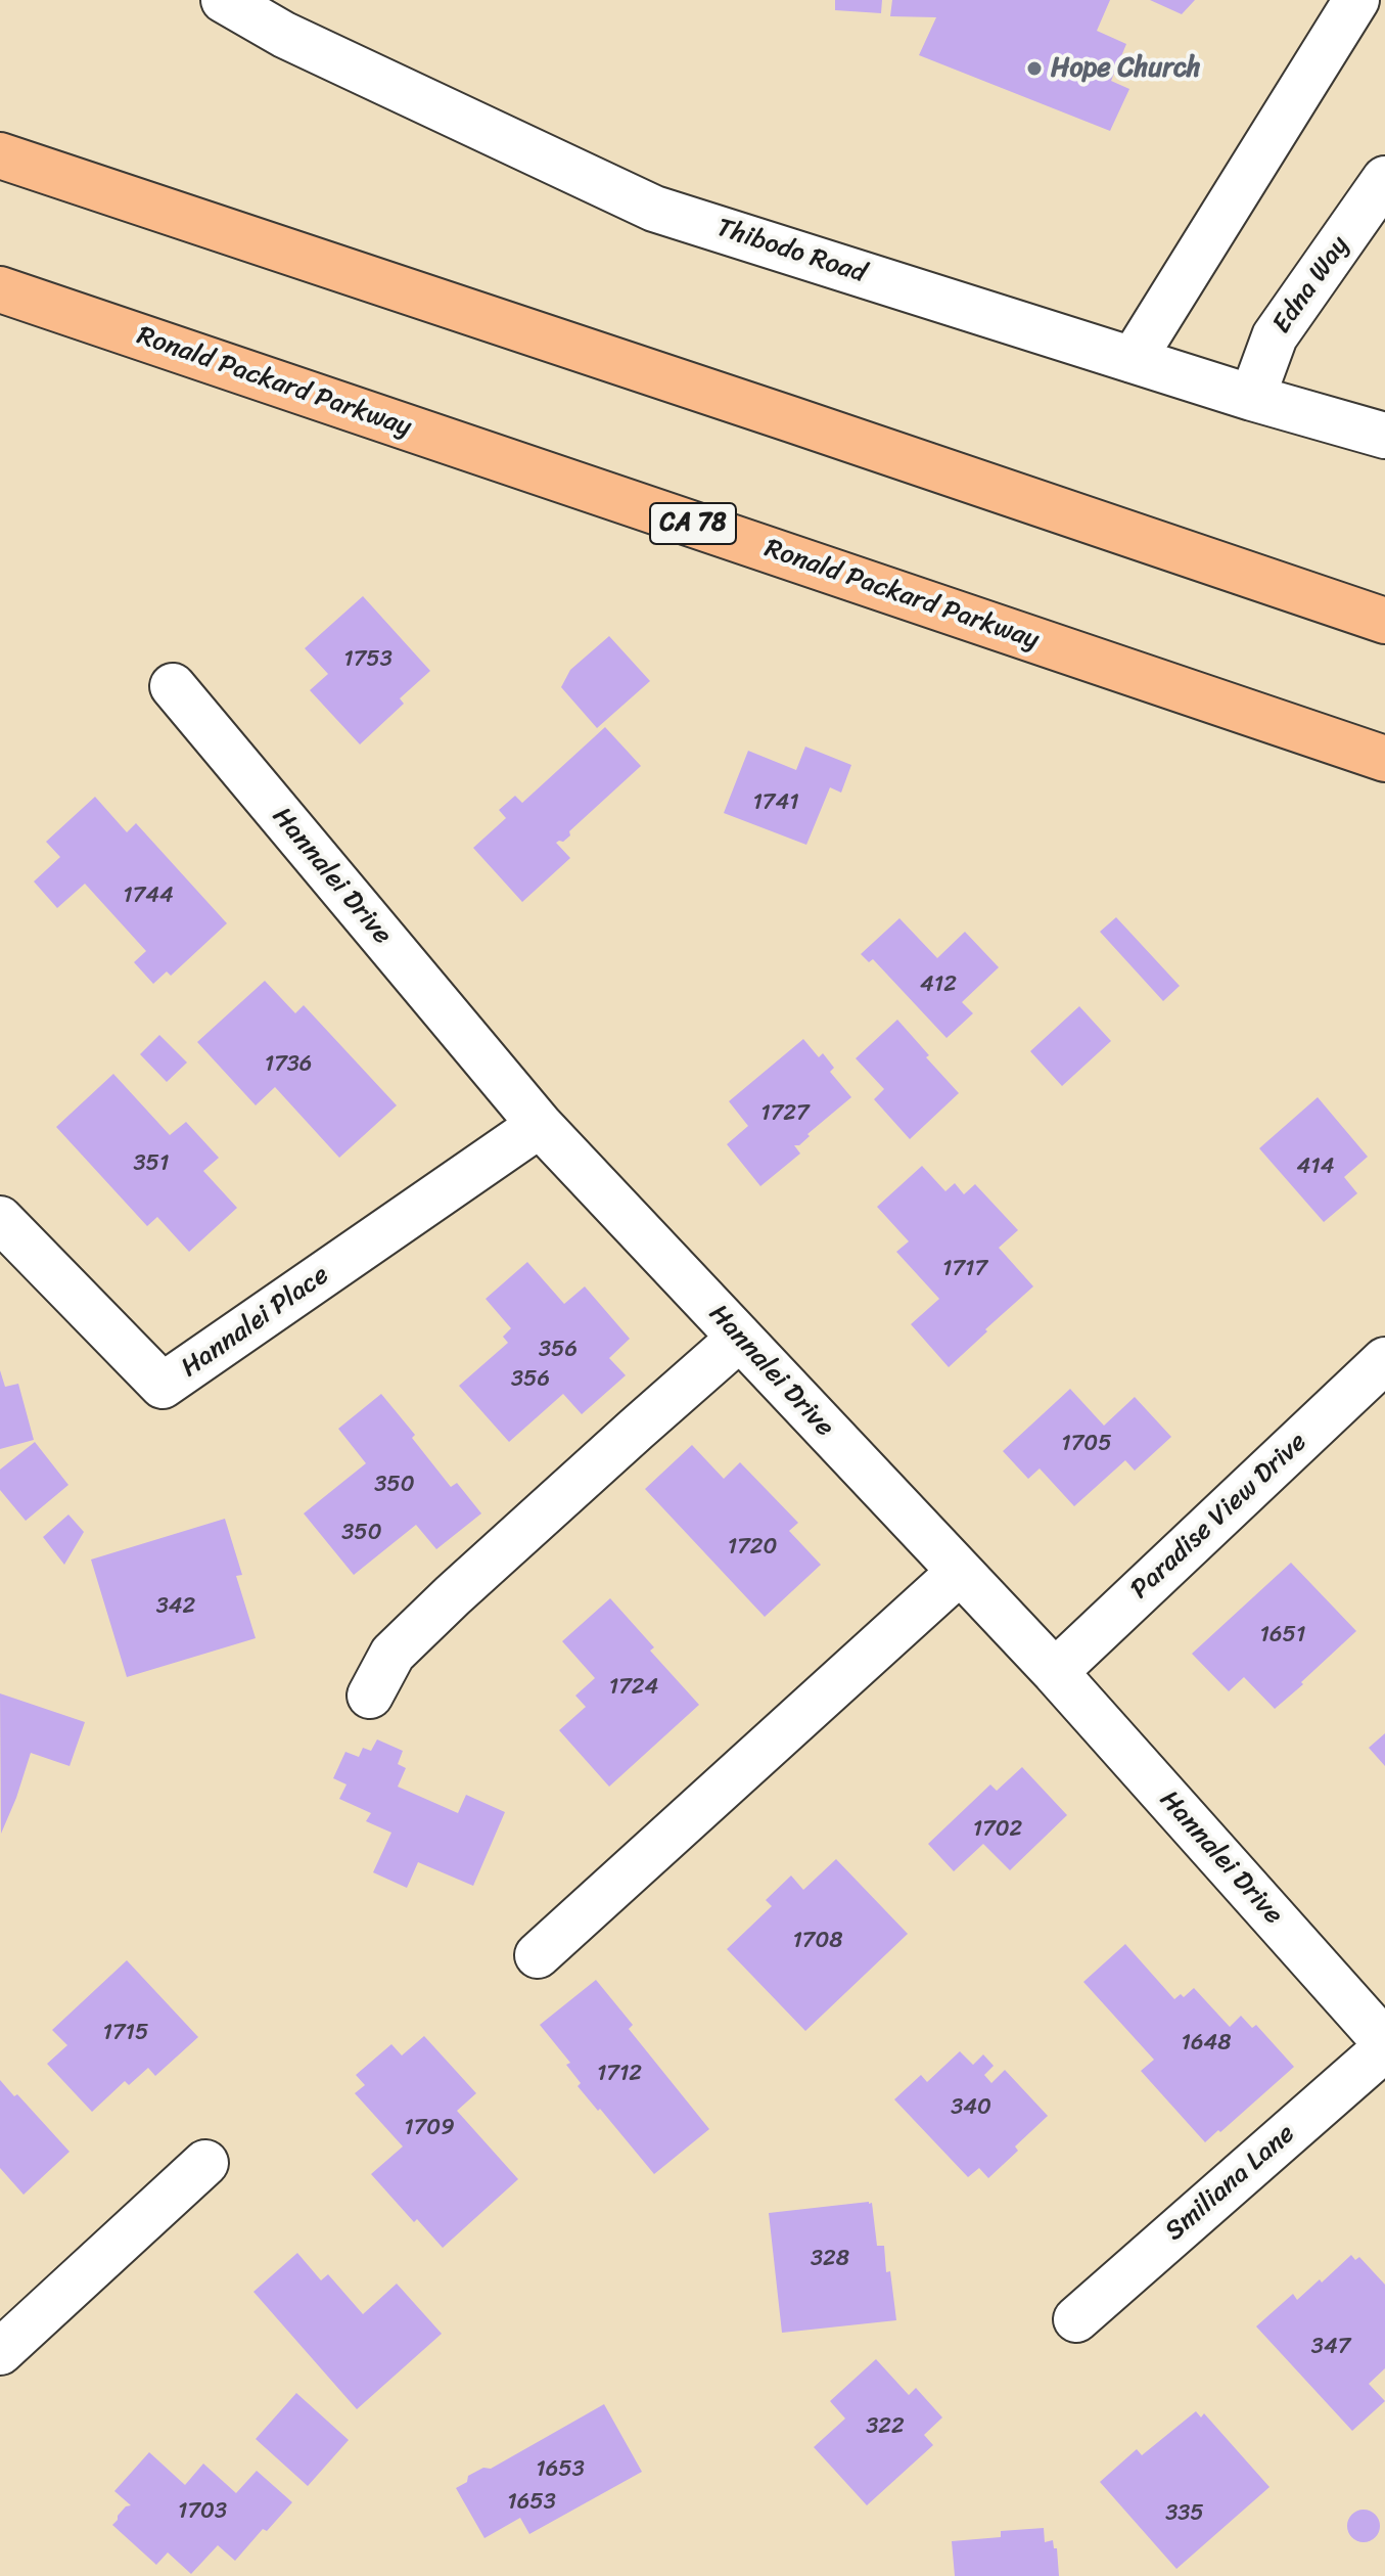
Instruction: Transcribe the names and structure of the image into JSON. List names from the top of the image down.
{
  "streets": {
    "highway": ["Ronald Packard Parkway", "CA 78"],
    "street": [
      "Thibodo Road",
      "Edna Way",
      "Hannalei Drive",
      "Hannalei Place",
      "Paradise View Drive",
      "Smiliana Lane"
    ]
  },
  "crossings": [
    ["Thibodo Road", "Edna Way"],
    ["Hannalei Drive", "Hannalei Place"],
    ["Hannalei Drive", "Paradise View Drive"],
    ["Hannalei Drive", "Smiliana Lane"]
  ],
  "places": ["Hope Church"],
  "house_numbers": [
    "1753",
    "1741",
    "1744",
    "412",
    "1736",
    "1727",
    "351",
    "414",
    "1717",
    "356",
    "356",
    "1705",
    "350",
    "350",
    "1720",
    "342",
    "1651",
    "1724",
    "1702",
    "1708",
    "1715",
    "1648",
    "1712",
    "340",
    "1709",
    "328",
    "347",
    "322",
    "1653",
    "1653",
    "1703",
    "335"
  ]
}
